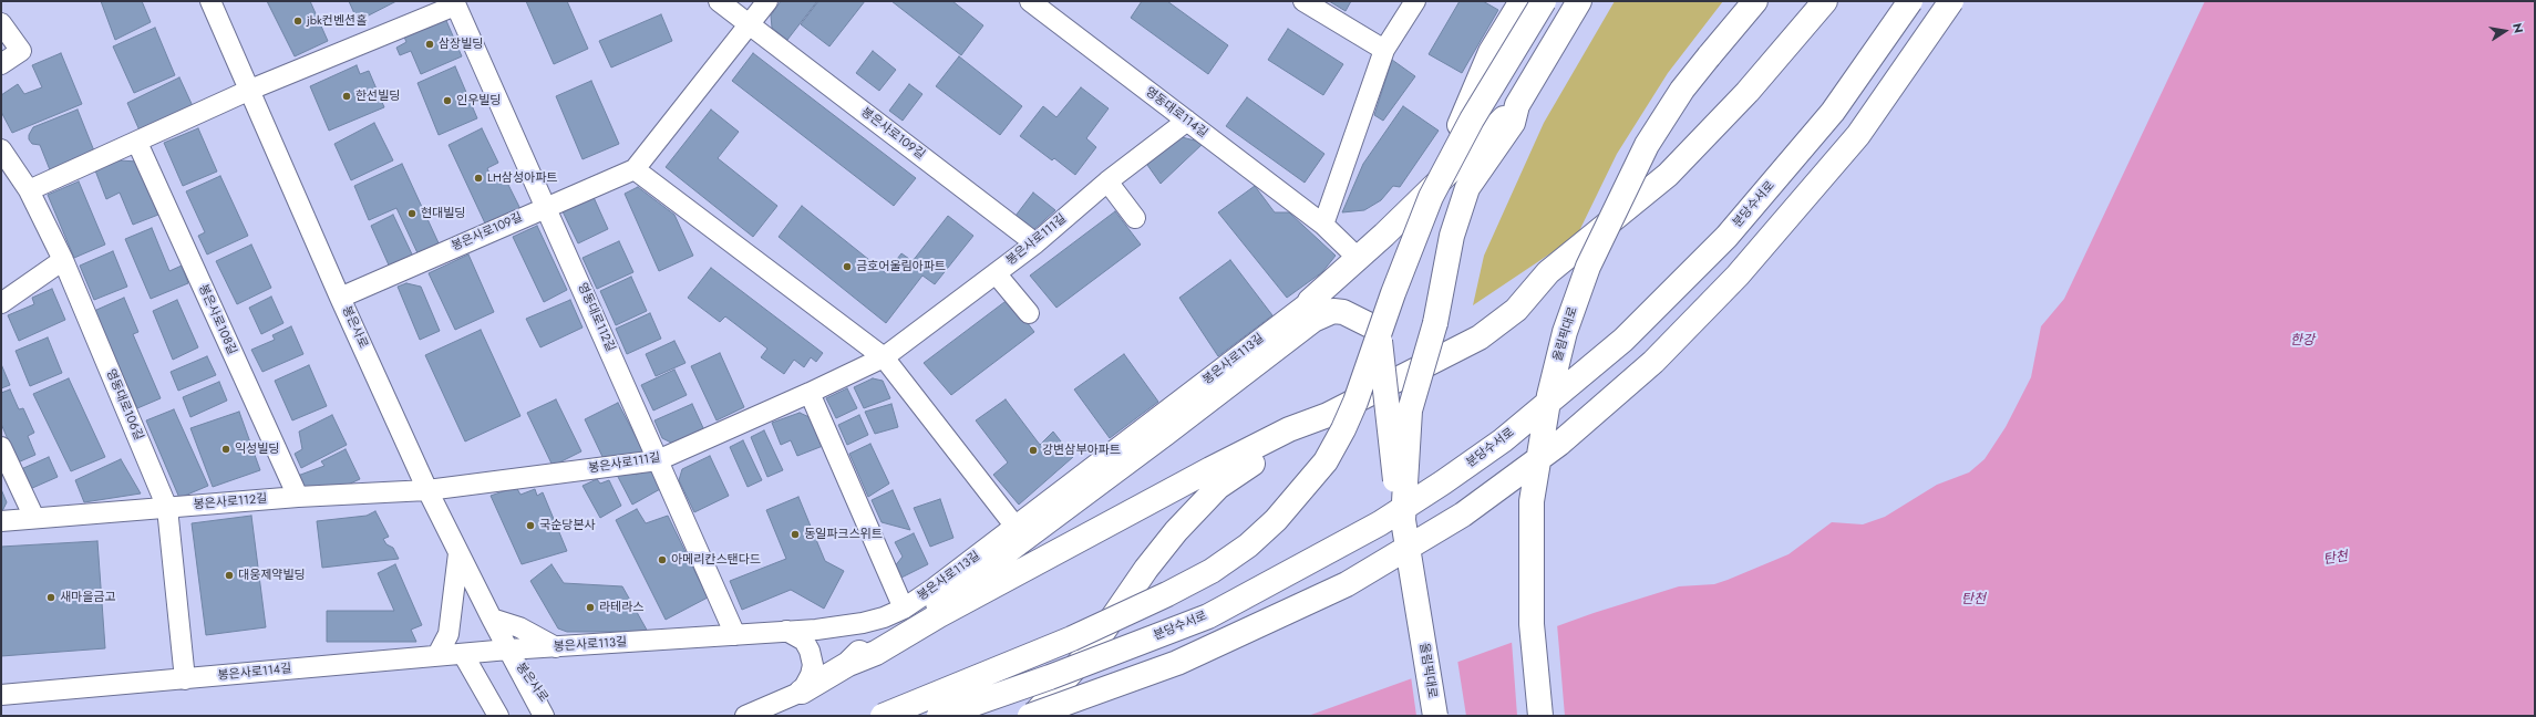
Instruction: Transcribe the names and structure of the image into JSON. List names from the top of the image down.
{
  "streets": {
    "highway": ["분당수서로", "올림픽대로"],
    "street": [
      "영동대로114길",
      "봉은사로109길",
      "봉은사로111길",
      "영동대로112길",
      "봉은사로108길",
      "봉은사로",
      "봉은사로113길",
      "영동대로106길",
      "봉은사로112길",
      "봉은사로114길"
    ]
  },
  "crossings": [
    ["영동대로114길", "봉은사로111길"],
    ["봉은사로109길", "봉은사로111길"],
    ["봉은사로109길", "영동대로112길"],
    ["봉은사로109길", "봉은사로"],
    ["봉은사로111길", "영동대로112길"],
    ["봉은사로111길", "봉은사로"],
    ["봉은사로111길", "봉은사로112길"],
    ["영동대로112길", "봉은사로113길"],
    ["봉은사로108길", "봉은사로112길"],
    ["봉은사로", "봉은사로113길"],
    ["봉은사로", "봉은사로112길"],
    ["봉은사로", "봉은사로114길"],
    ["봉은사로113길", "봉은사로114길"],
    ["영동대로106길", "봉은사로112길"],
    ["영동대로106길", "봉은사로114길"]
  ],
  "water": ["한강", "탄천"],
  "places": [
    "jbk컨벤션홀",
    "삼장빌딩",
    "한선빌딩",
    "인우빌딩",
    "LH삼성아파트",
    "현대빌딩",
    "금호어울림아파트",
    "익성빌딩",
    "강변삼부아파트",
    "국순당본사",
    "동일파크스위트",
    "아메리칸스탠다드",
    "대웅제약빌딩",
    "새마을금고",
    "라테라스"
  ],
  "north": "right"
}
